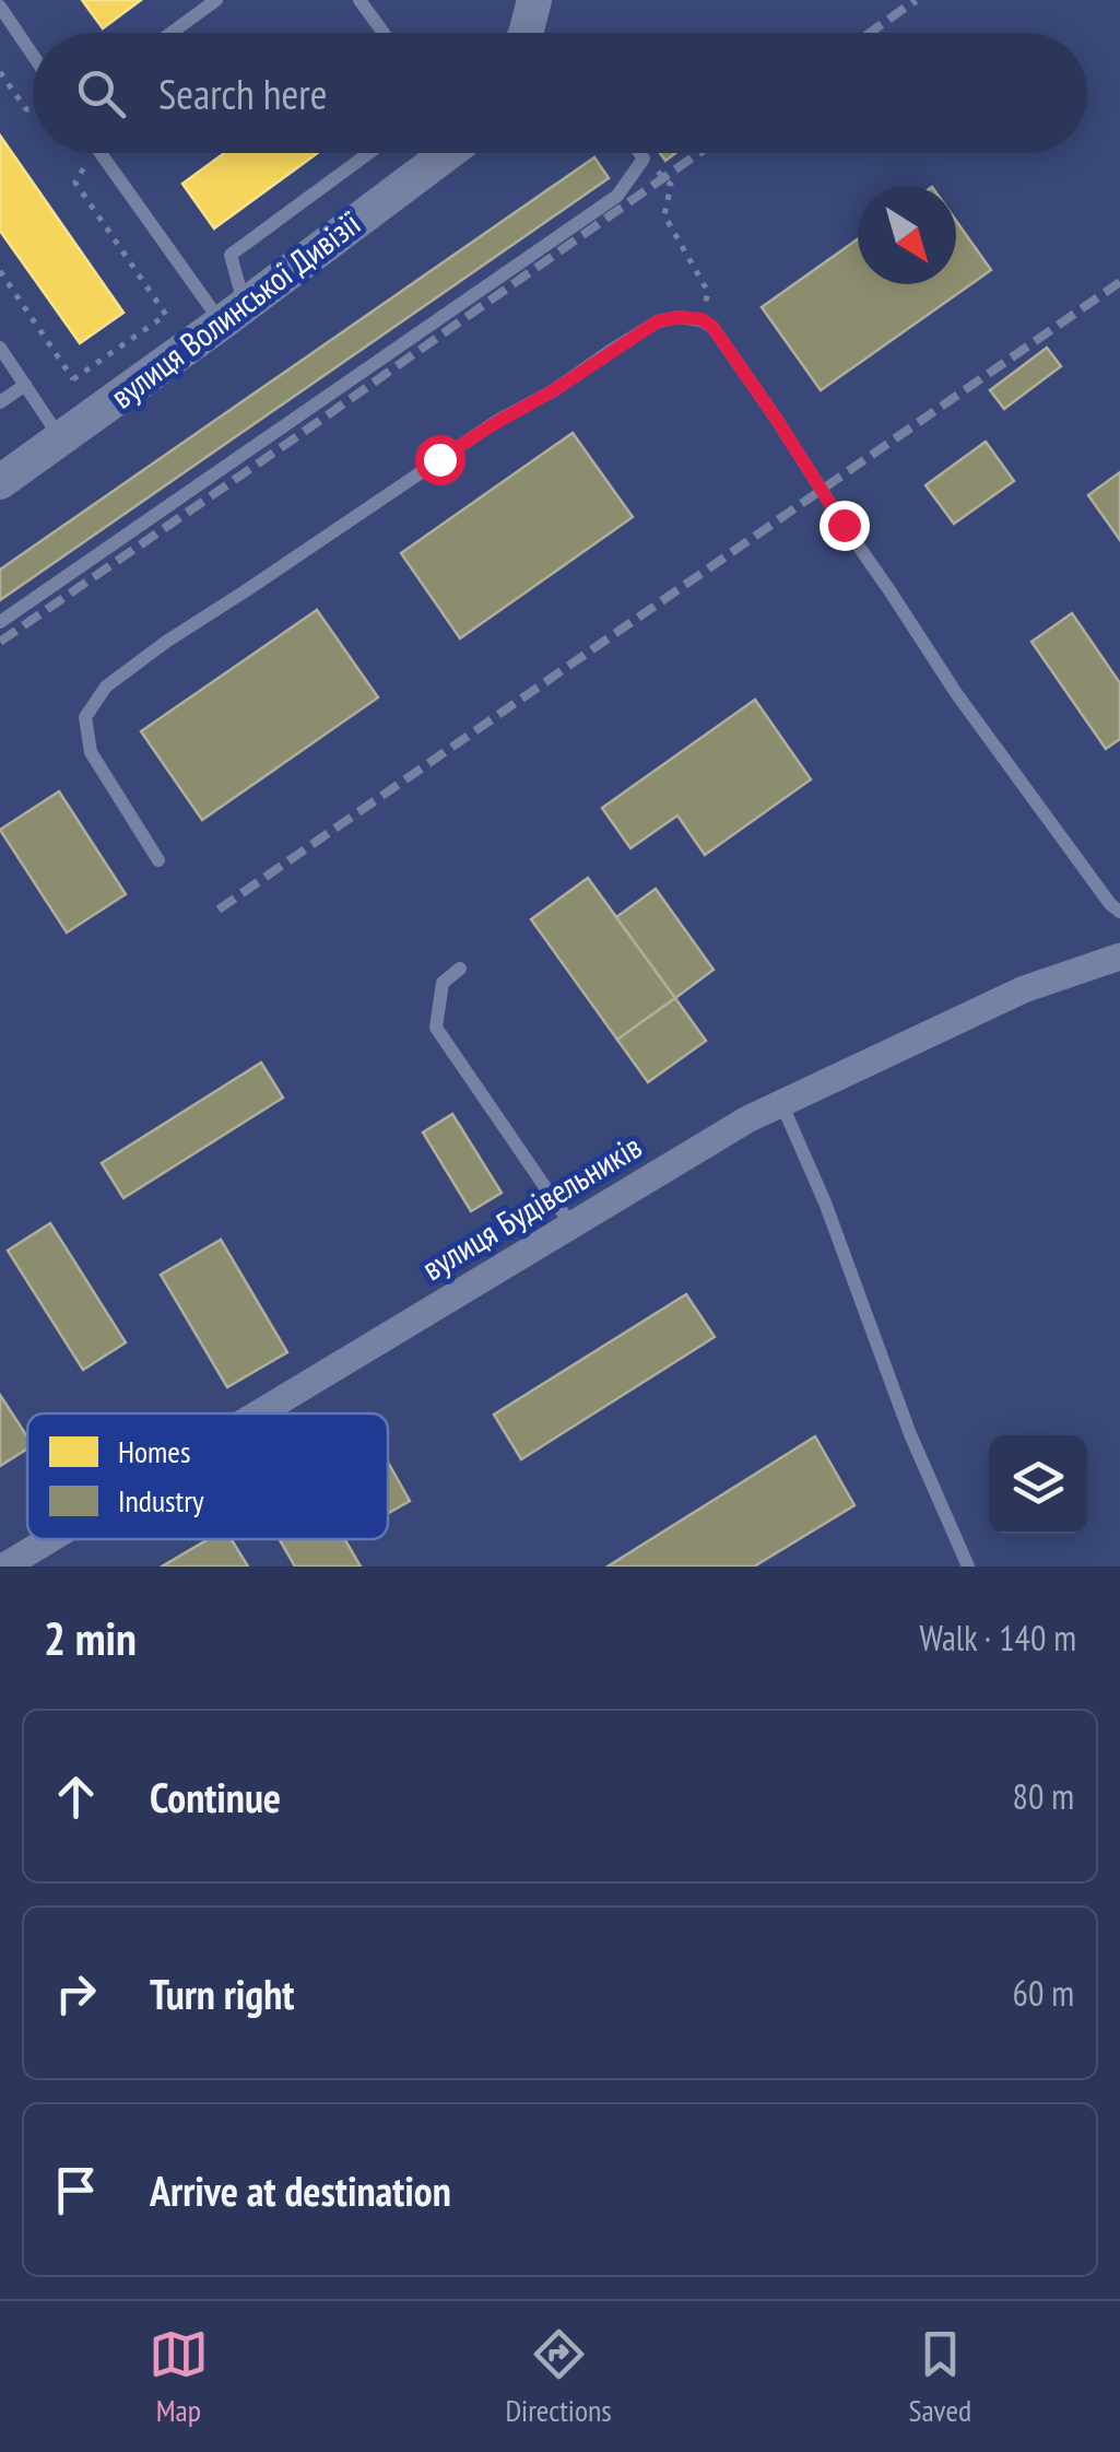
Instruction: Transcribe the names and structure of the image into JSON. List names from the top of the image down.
{
  "streets": {
    "street": ["вулиця Волинської Дивізії", "вулиця Будівельників"]
  },
  "legend": ["Homes", "Industry"],
  "north": "bottom right",
  "page": {
    "search": "Search here",
    "heading": ["2 min", "Walk · 140 m"],
    "list": [
      ["Continue", "80 m"],
      ["Turn right", "60 m"],
      "Arrive at destination"
    ],
    "nav": ["Map", "Directions", "Saved"]
  }
}
